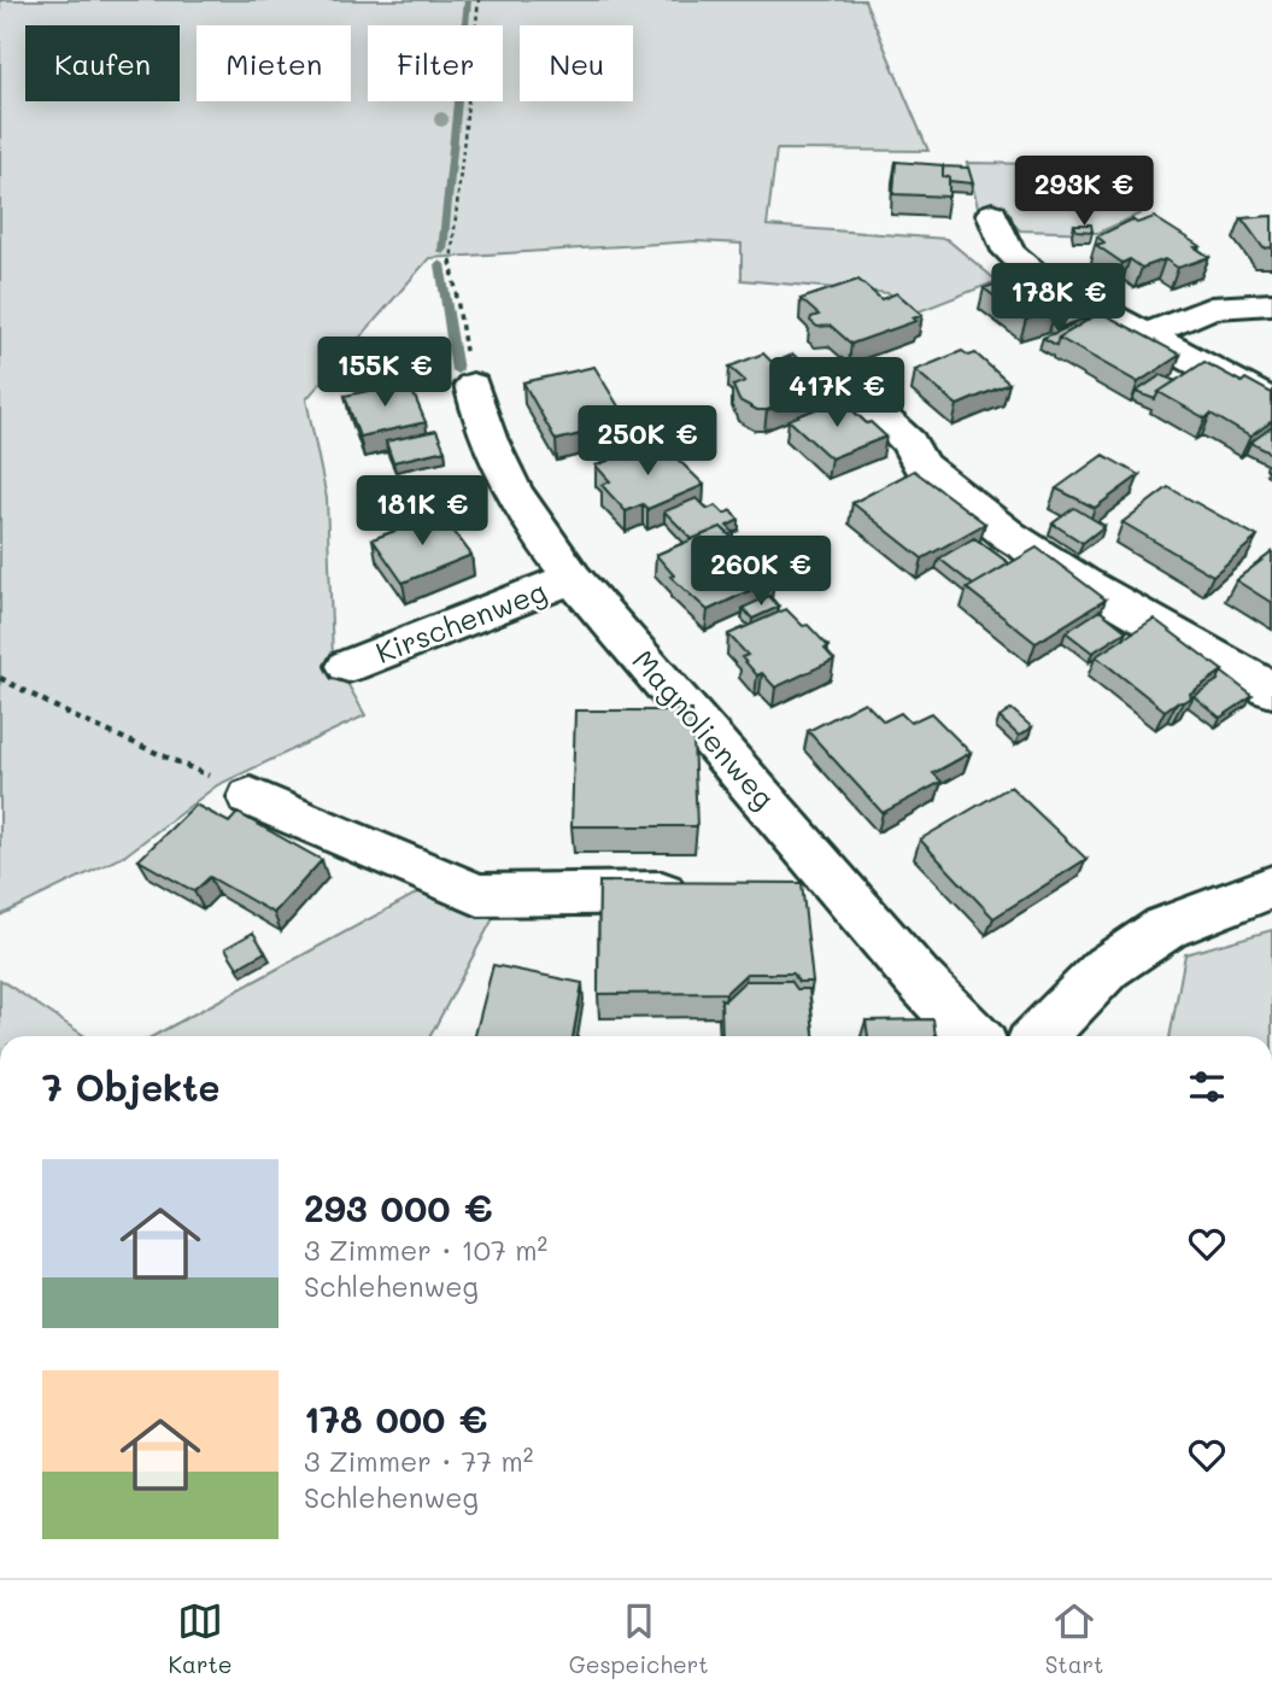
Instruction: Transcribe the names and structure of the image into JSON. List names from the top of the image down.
{
  "streets": {
    "street": ["Kirschenweg", "Magnolienweg"]
  },
  "crossings": [
    ["Kirschenweg", "Magnolienweg"]
  ],
  "page": {
    "chip": [
      "Kaufen",
      "Mieten",
      "Filter",
      "Neu"
    ],
    "price": [
      "293K €",
      "178K €",
      "155K €",
      "417K €",
      "250K €",
      "181K €",
      "260K €"
    ],
    "heading": "7 Objekte",
    "list": [
      {
        "name": "293 000 €",
        "note": "3 Zimmer · 107 m² · Schlehenweg"
      },
      {
        "name": "178 000 €",
        "note": "3 Zimmer · 77 m² · Schlehenweg"
      }
    ],
    "tabs": ["Karte", "Gespeichert", "Start"]
  }
}
